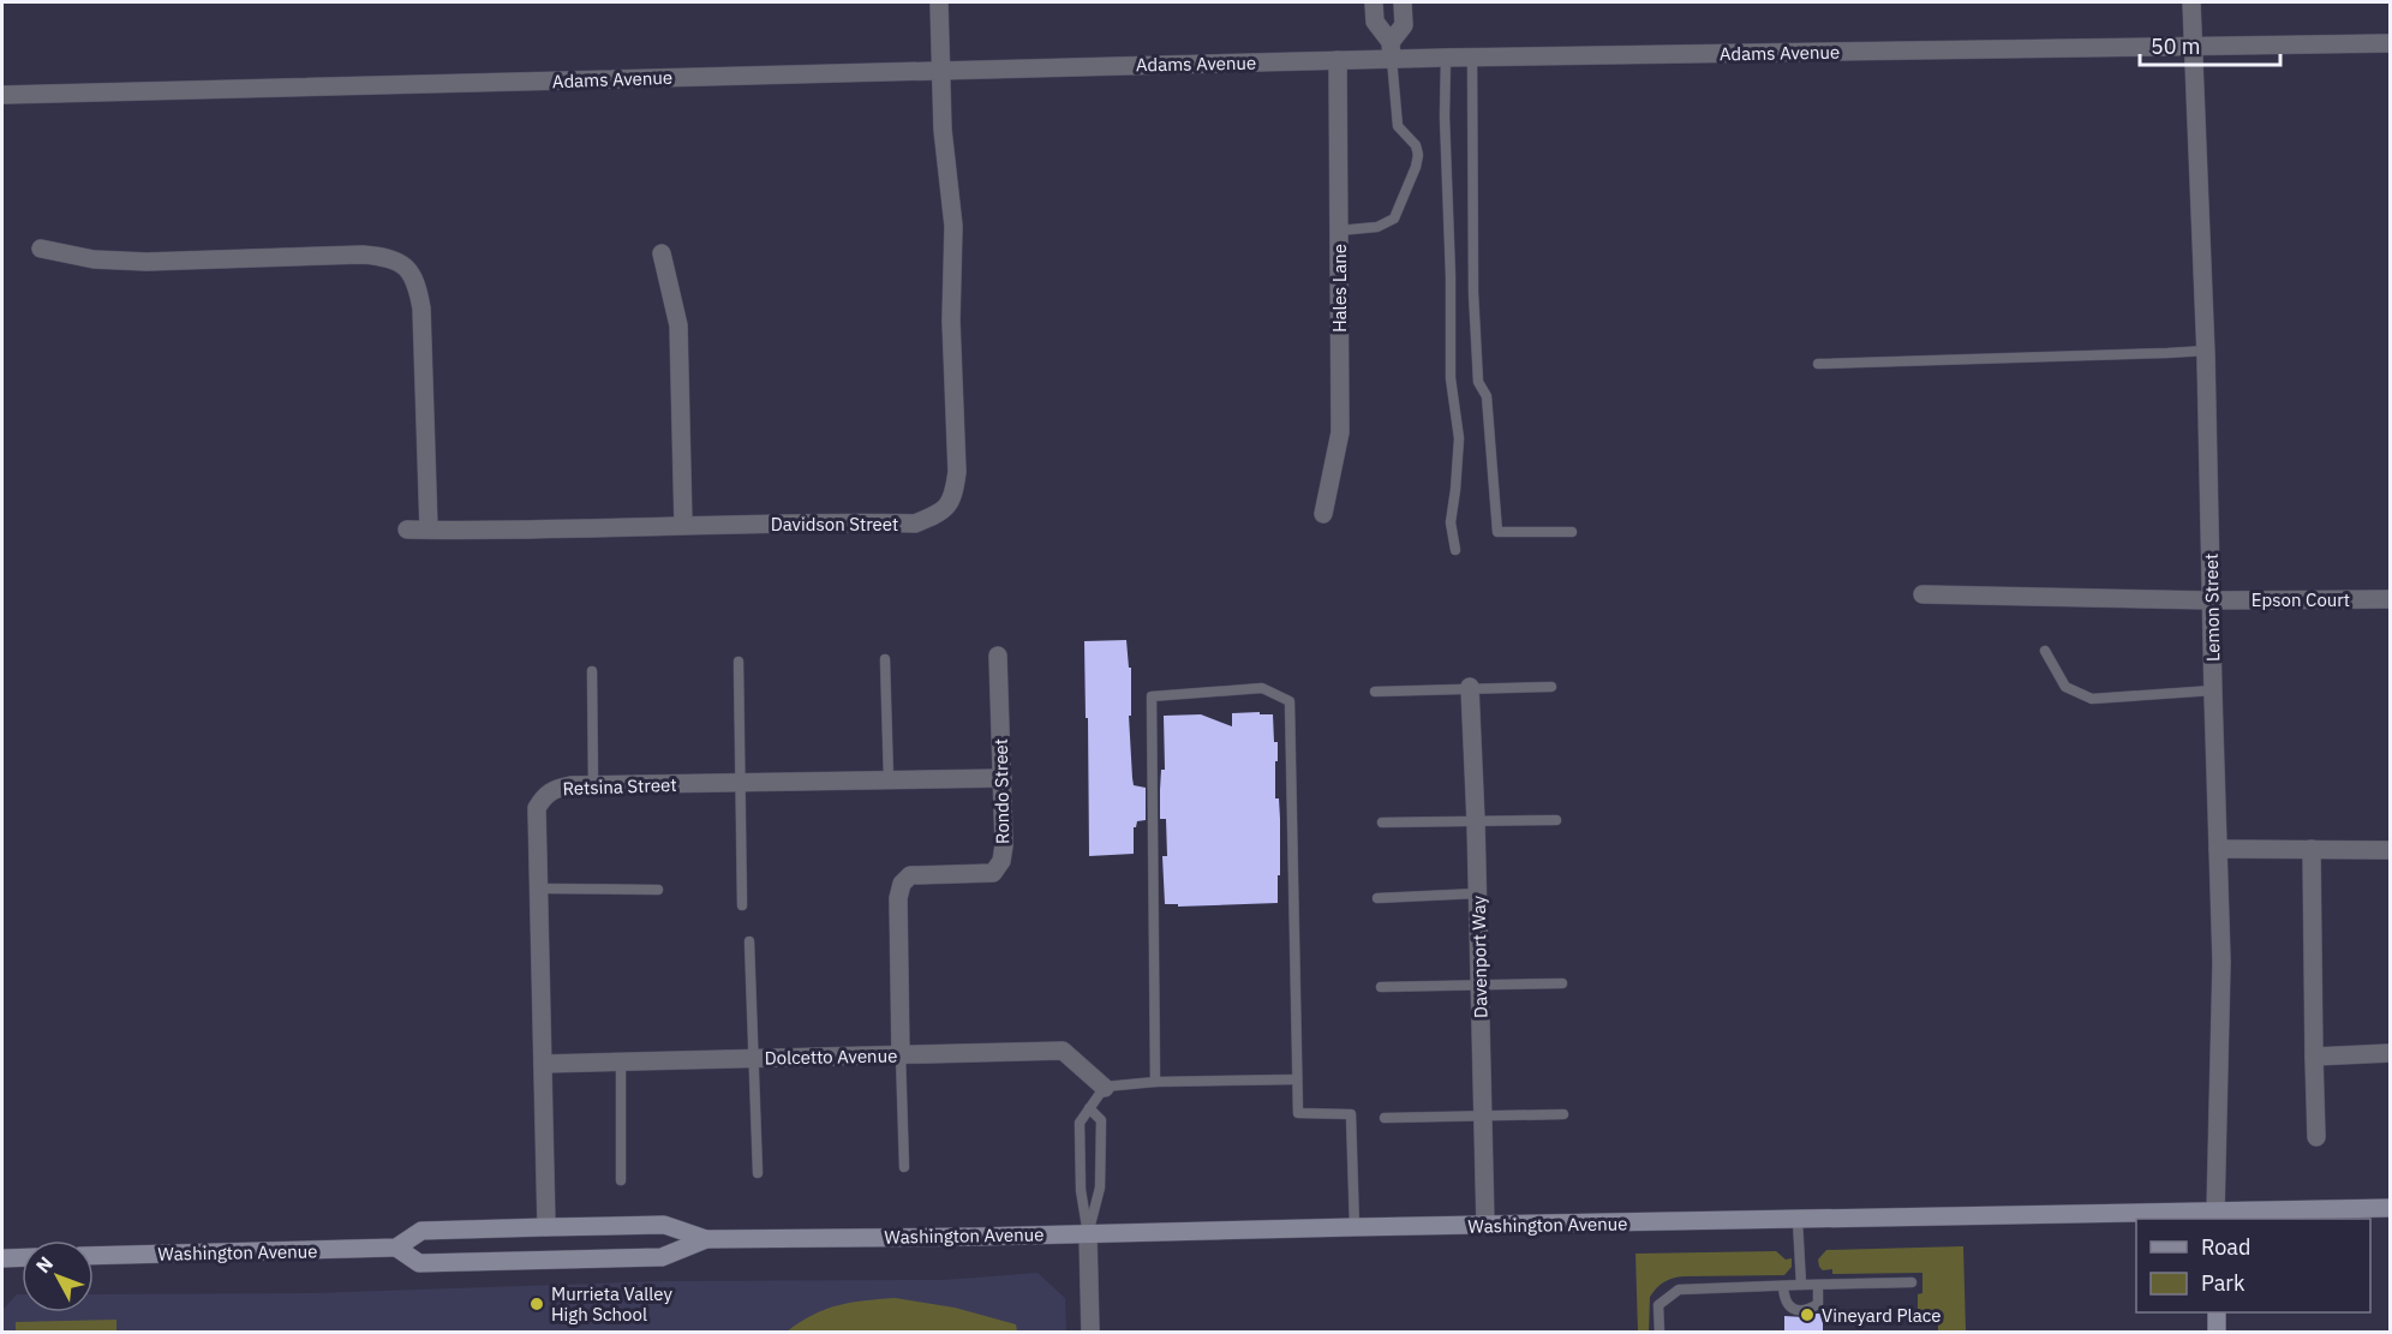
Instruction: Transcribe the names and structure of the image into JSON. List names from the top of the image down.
{
  "streets": {
    "main road": ["Washington Avenue"],
    "street": [
      "Adams Avenue",
      "Hales Lane",
      "Davidson Street",
      "Epson Court",
      "Lemon Street",
      "Retsina Street",
      "Rondo Street",
      "Davenport Way",
      "Dolcetto Avenue"
    ]
  },
  "crossings": [
    ["Adams Avenue", "Hales Lane"],
    ["Adams Avenue", "Davidson Street"],
    ["Adams Avenue", "Lemon Street"],
    ["Epson Court", "Lemon Street"],
    ["Lemon Street", "Washington Avenue"],
    ["Retsina Street", "Rondo Street"],
    ["Retsina Street", "Dolcetto Avenue"],
    ["Retsina Street", "Washington Avenue"],
    ["Rondo Street", "Dolcetto Avenue"],
    ["Davenport Way", "Washington Avenue"]
  ],
  "places": ["Murrieta Valley High School", "Vineyard Place"],
  "legend": ["Road", "Park"],
  "scale_bar": "50 m",
  "north": "top left"
}
